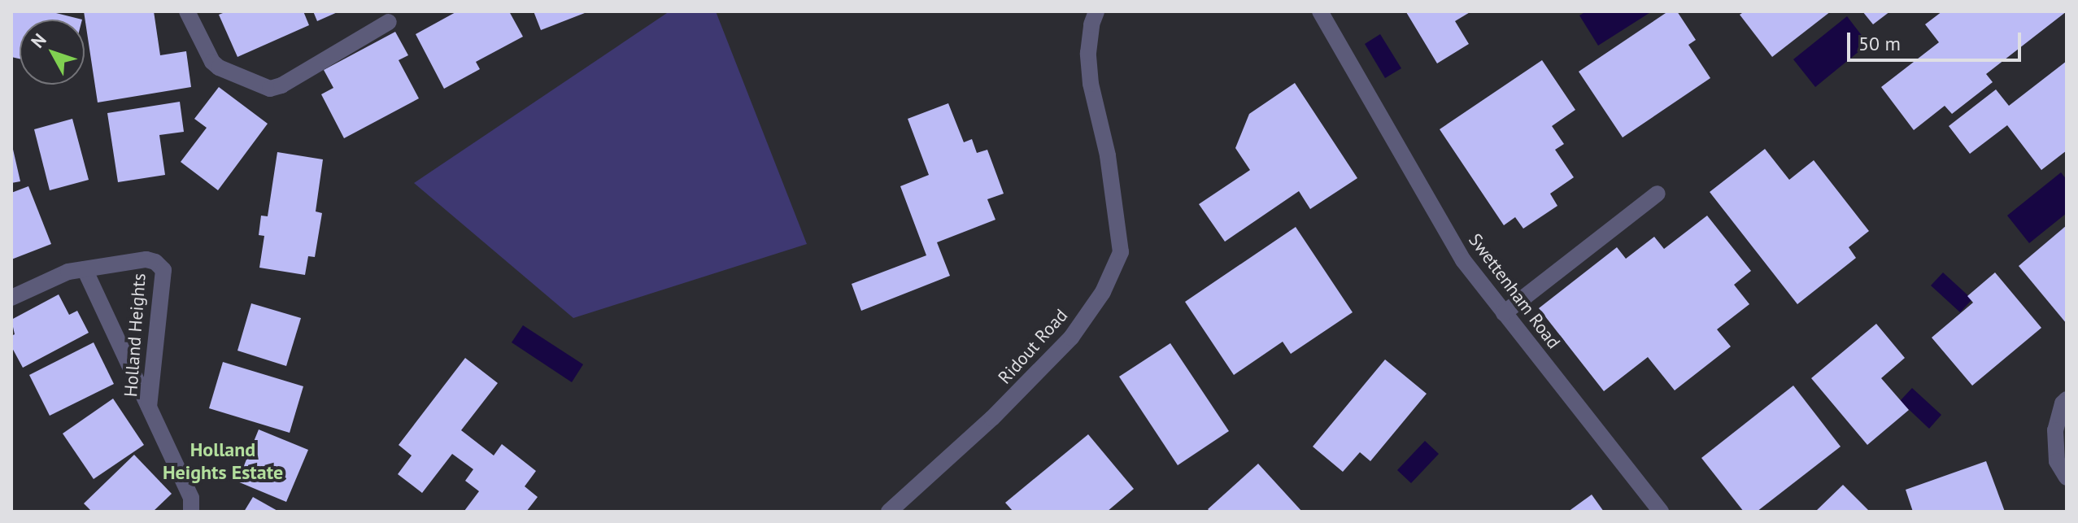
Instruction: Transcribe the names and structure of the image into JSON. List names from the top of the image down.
{
  "streets": {
    "street": ["Swettenham Road", "Holland Heights", "Ridout Road"]
  },
  "districts": ["Holland Heights Estate"],
  "scale_bar": "50 m",
  "north": "top left"
}
